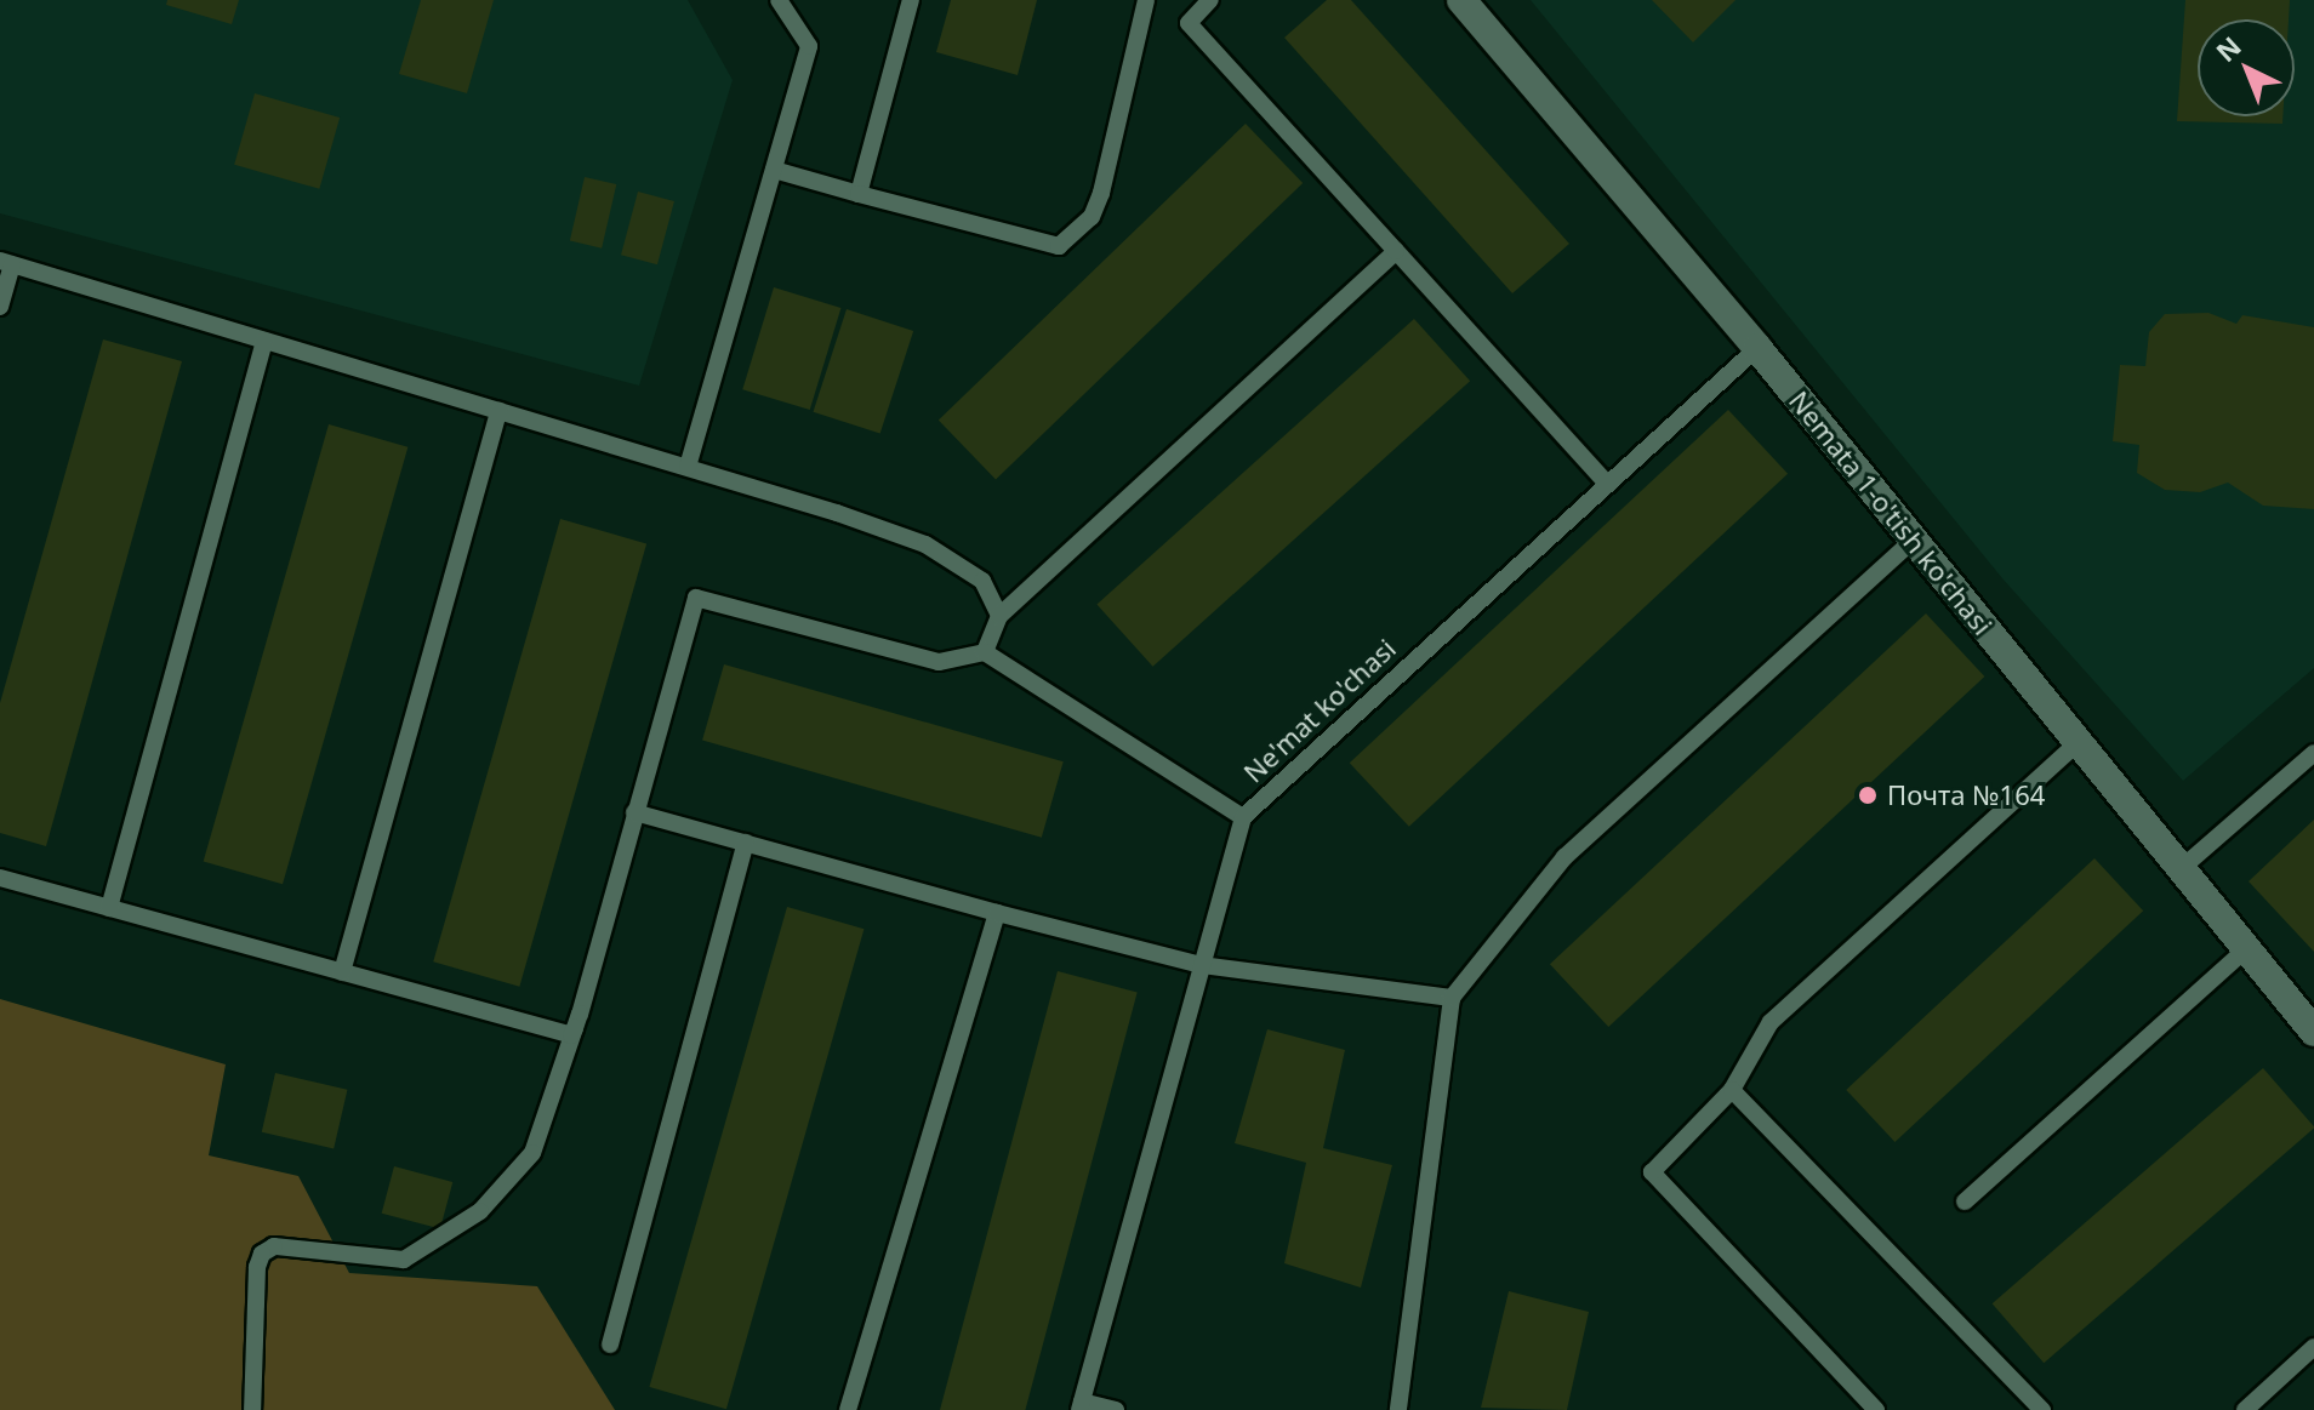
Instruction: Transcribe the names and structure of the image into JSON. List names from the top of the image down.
{
  "streets": {
    "street": ["Nemata 1-o'tish ko'chasi"],
    "lane": ["Ne'mat ko'chasi"]
  },
  "crossings": [
    ["Nemata 1-o'tish ko'chasi", "Ne'mat ko'chasi"]
  ],
  "places": ["Почта №164"],
  "north": "top left"
}
